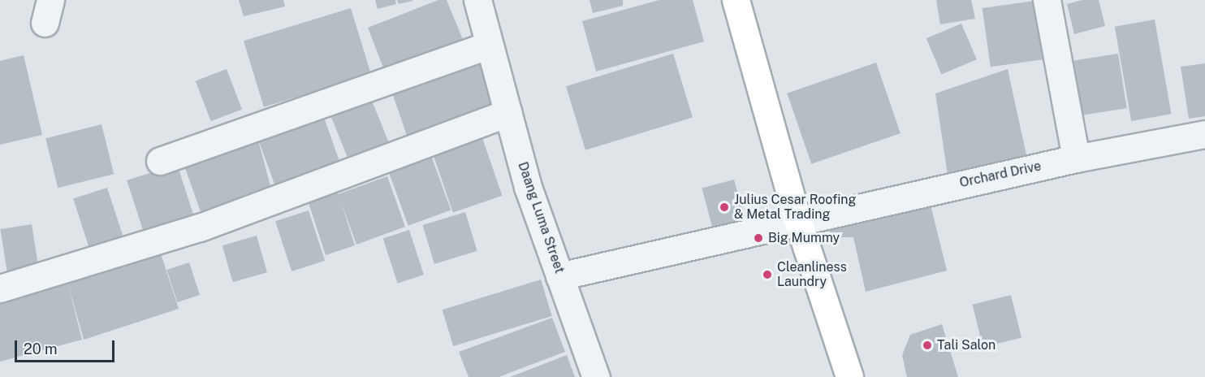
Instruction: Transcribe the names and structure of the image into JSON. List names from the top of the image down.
{
  "streets": {
    "street": ["Orchard Drive", "Daang Luma Street"]
  },
  "crossings": [
    ["Orchard Drive", "Daang Luma Street"]
  ],
  "places": [
    "Julius Cesar Roofing & Metal Trading",
    "Big Mummy",
    "Cleanliness Laundry",
    "Tali Salon"
  ],
  "scale_bar": "20 m"
}
